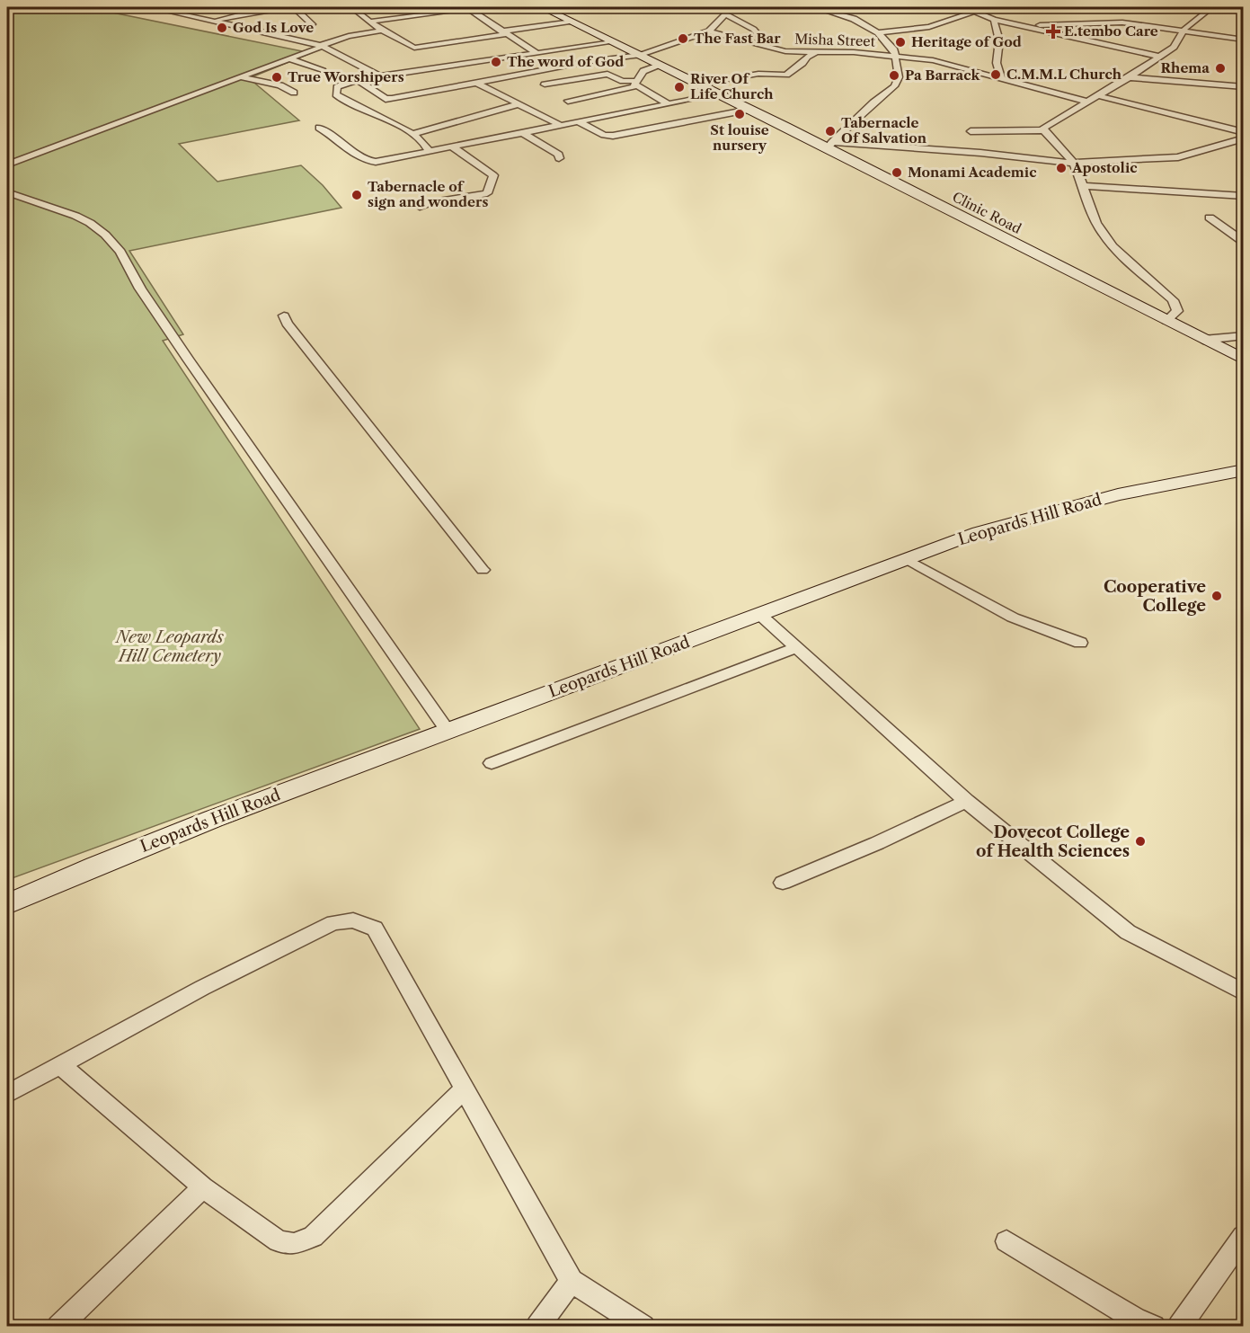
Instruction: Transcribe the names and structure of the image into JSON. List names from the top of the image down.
{
  "streets": {
    "street": ["Misha Street", "Clinic Road", "Leopards Hill Road"]
  },
  "parks": ["New Leopards Hill Cemetery"],
  "places": {
    "other": [
      "God Is Love",
      "The Fast Bar",
      "Heritage of God",
      "The word of God",
      "Rhema",
      "C.M.M.L Church",
      "Pa Barrack",
      "True Worshipers",
      "River Of Life Church",
      "St louise nursery",
      "Tabernacle Of Salvation",
      "Apostolic",
      "Monami Academic",
      "Tabernacle of sign and wonders",
      "Cooperative College",
      "Dovecot College of Health Sciences"
    ],
    "health": ["E.tembo Care"]
  }
}
